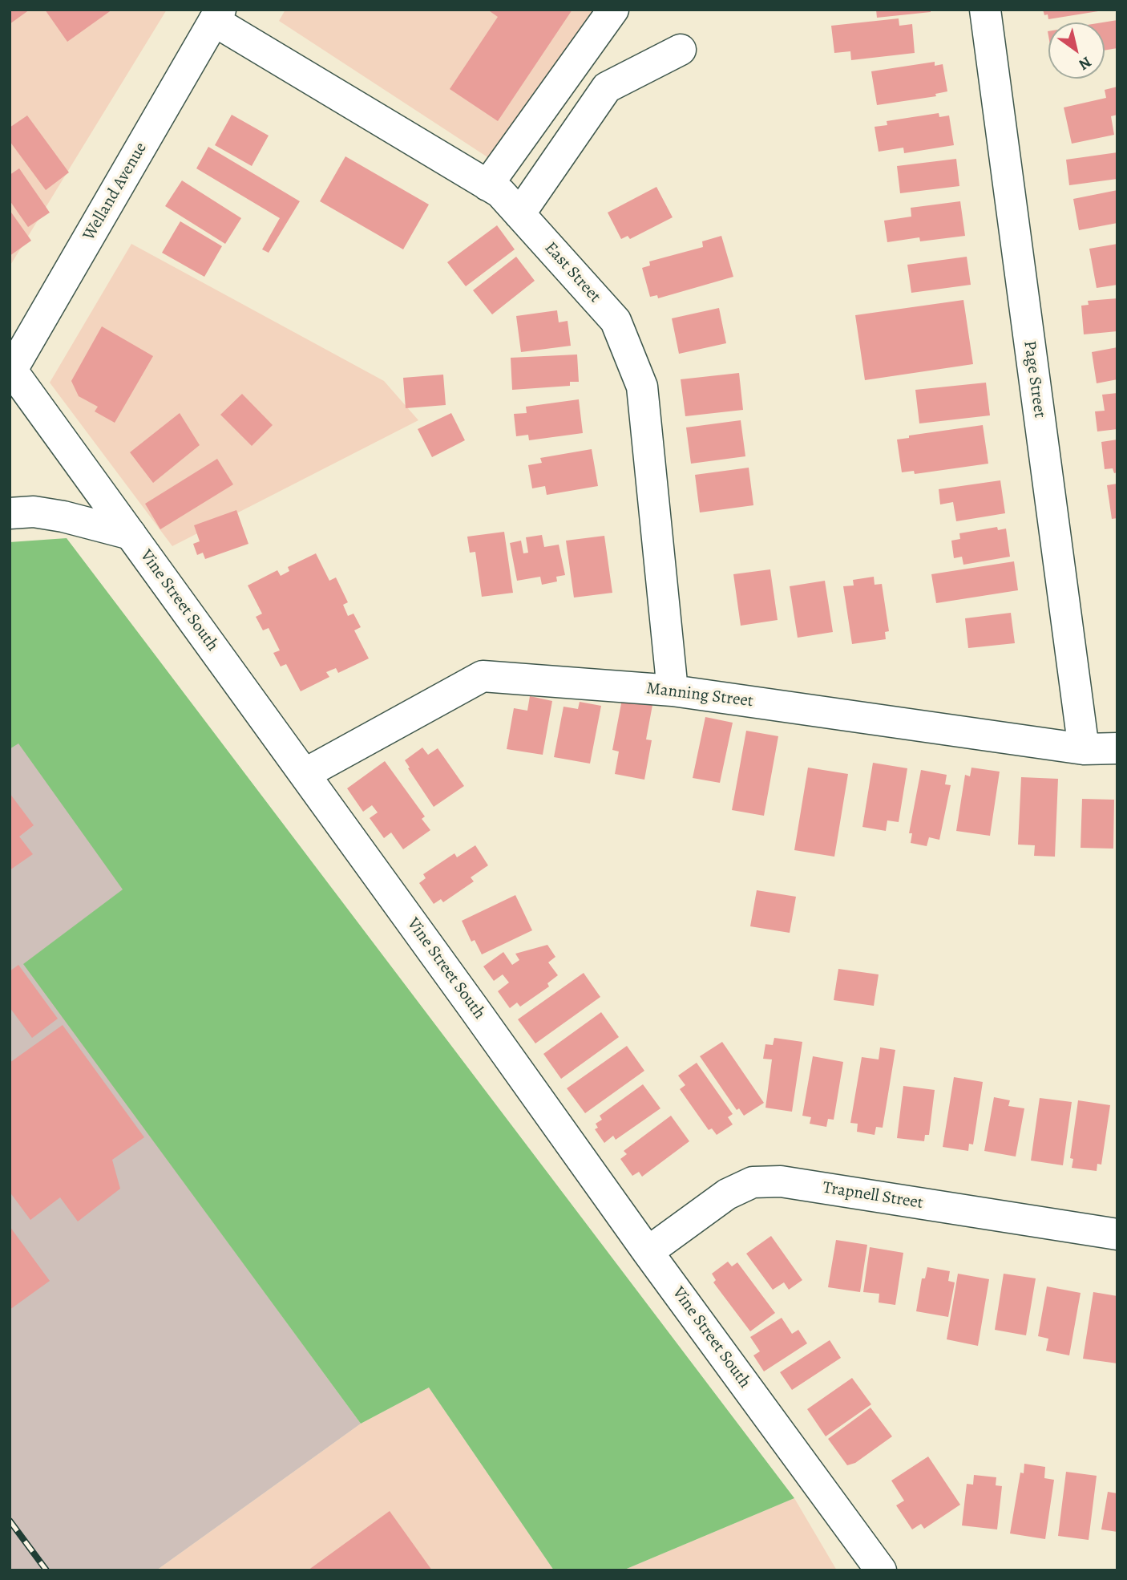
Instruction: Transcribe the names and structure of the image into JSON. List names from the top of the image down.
{
  "streets": {
    "street": [
      "Welland Avenue",
      "East Street",
      "Page Street",
      "Vine Street South",
      "Manning Street",
      "Trapnell Street"
    ]
  },
  "crossings": [
    ["Welland Avenue", "East Street"],
    ["Welland Avenue", "Vine Street South"],
    ["East Street", "Manning Street"],
    ["Page Street", "Manning Street"],
    ["Vine Street South", "Manning Street"],
    ["Vine Street South", "Trapnell Street"]
  ],
  "north": "bottom right"
}
